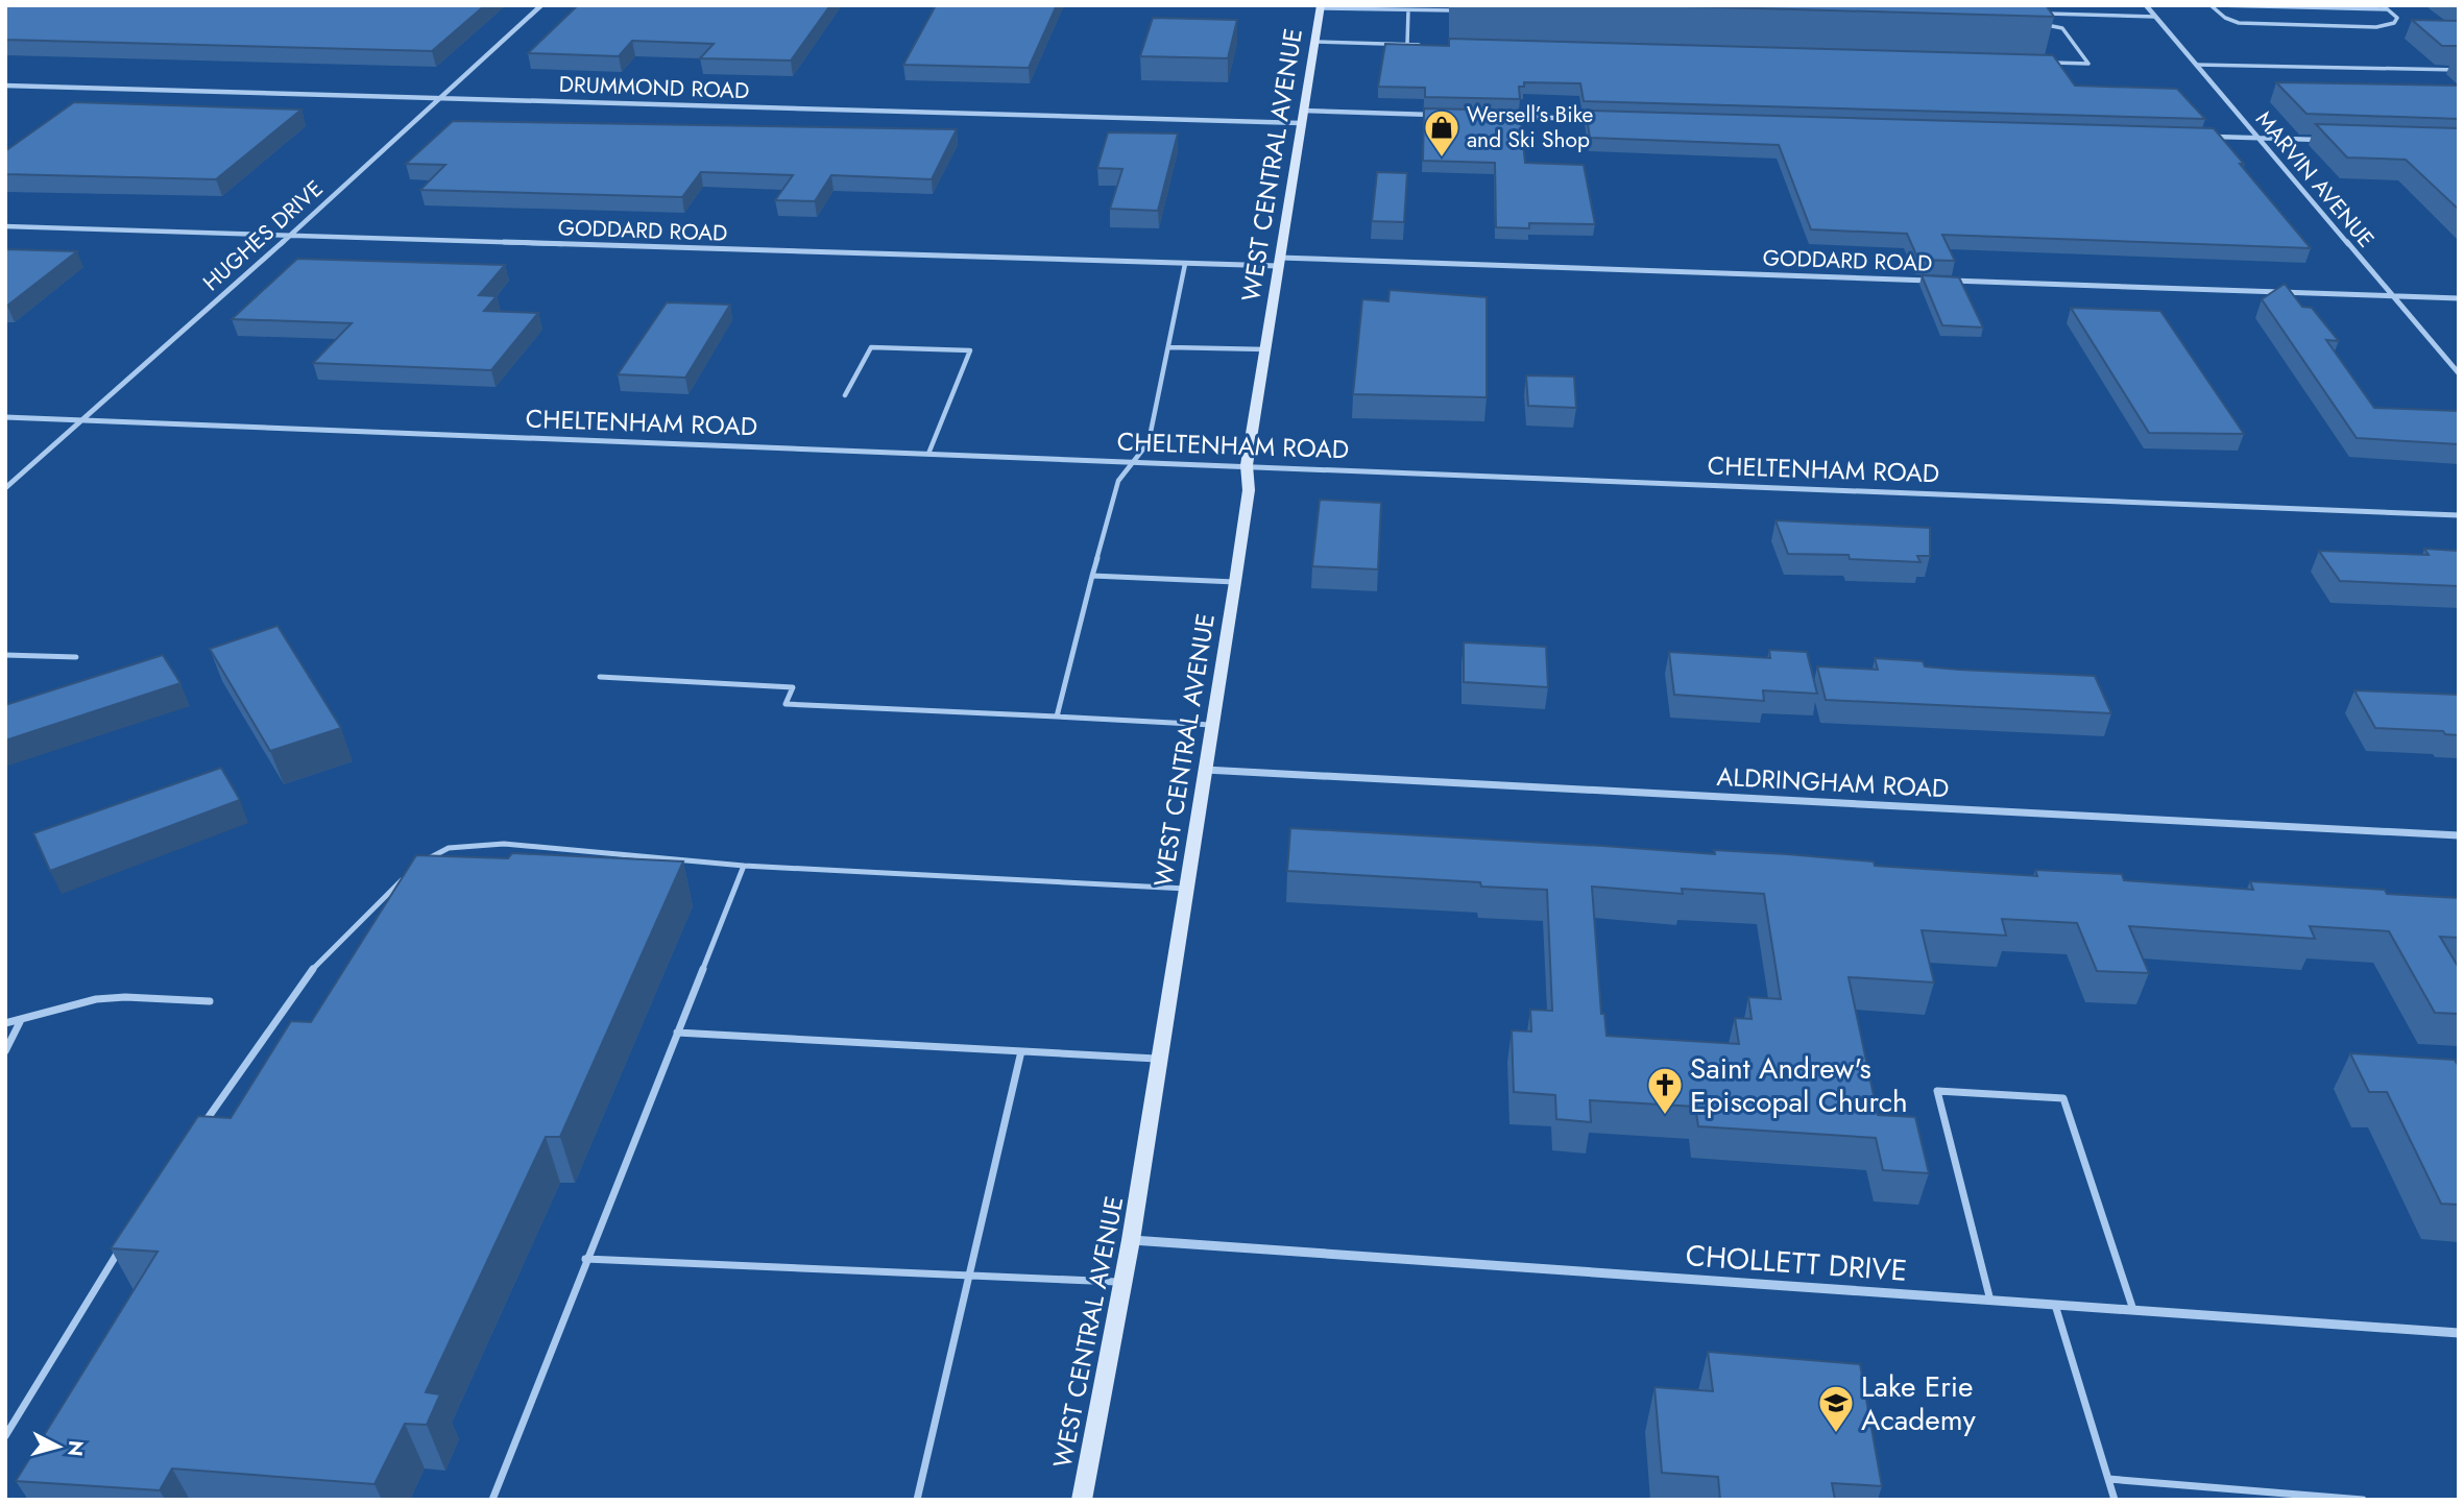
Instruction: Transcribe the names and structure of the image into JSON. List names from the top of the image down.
{
  "streets": {
    "main road": ["WEST CENTRAL AVENUE"],
    "street": [
      "DRUMMOND ROAD",
      "MARVIN AVENUE",
      "GODDARD ROAD",
      "HUGHES DRIVE",
      "CHELTENHAM ROAD",
      "ALDRINGHAM ROAD",
      "CHOLLETT DRIVE"
    ]
  },
  "crossings": [
    ["DRUMMOND ROAD", "WEST CENTRAL AVENUE"],
    ["DRUMMOND ROAD", "HUGHES DRIVE"],
    ["WEST CENTRAL AVENUE", "GODDARD ROAD"],
    ["WEST CENTRAL AVENUE", "CHELTENHAM ROAD"],
    ["WEST CENTRAL AVENUE", "ALDRINGHAM ROAD"],
    ["WEST CENTRAL AVENUE", "CHOLLETT DRIVE"],
    ["MARVIN AVENUE", "GODDARD ROAD"],
    ["GODDARD ROAD", "HUGHES DRIVE"],
    ["HUGHES DRIVE", "CHELTENHAM ROAD"]
  ],
  "places": {
    "shop": ["Wersell’s Bike and Ski Shop"],
    "church": ["Saint Andrew's Episcopal Church"],
    "school or university": ["Lake Erie Academy"]
  },
  "north": "right"
}
